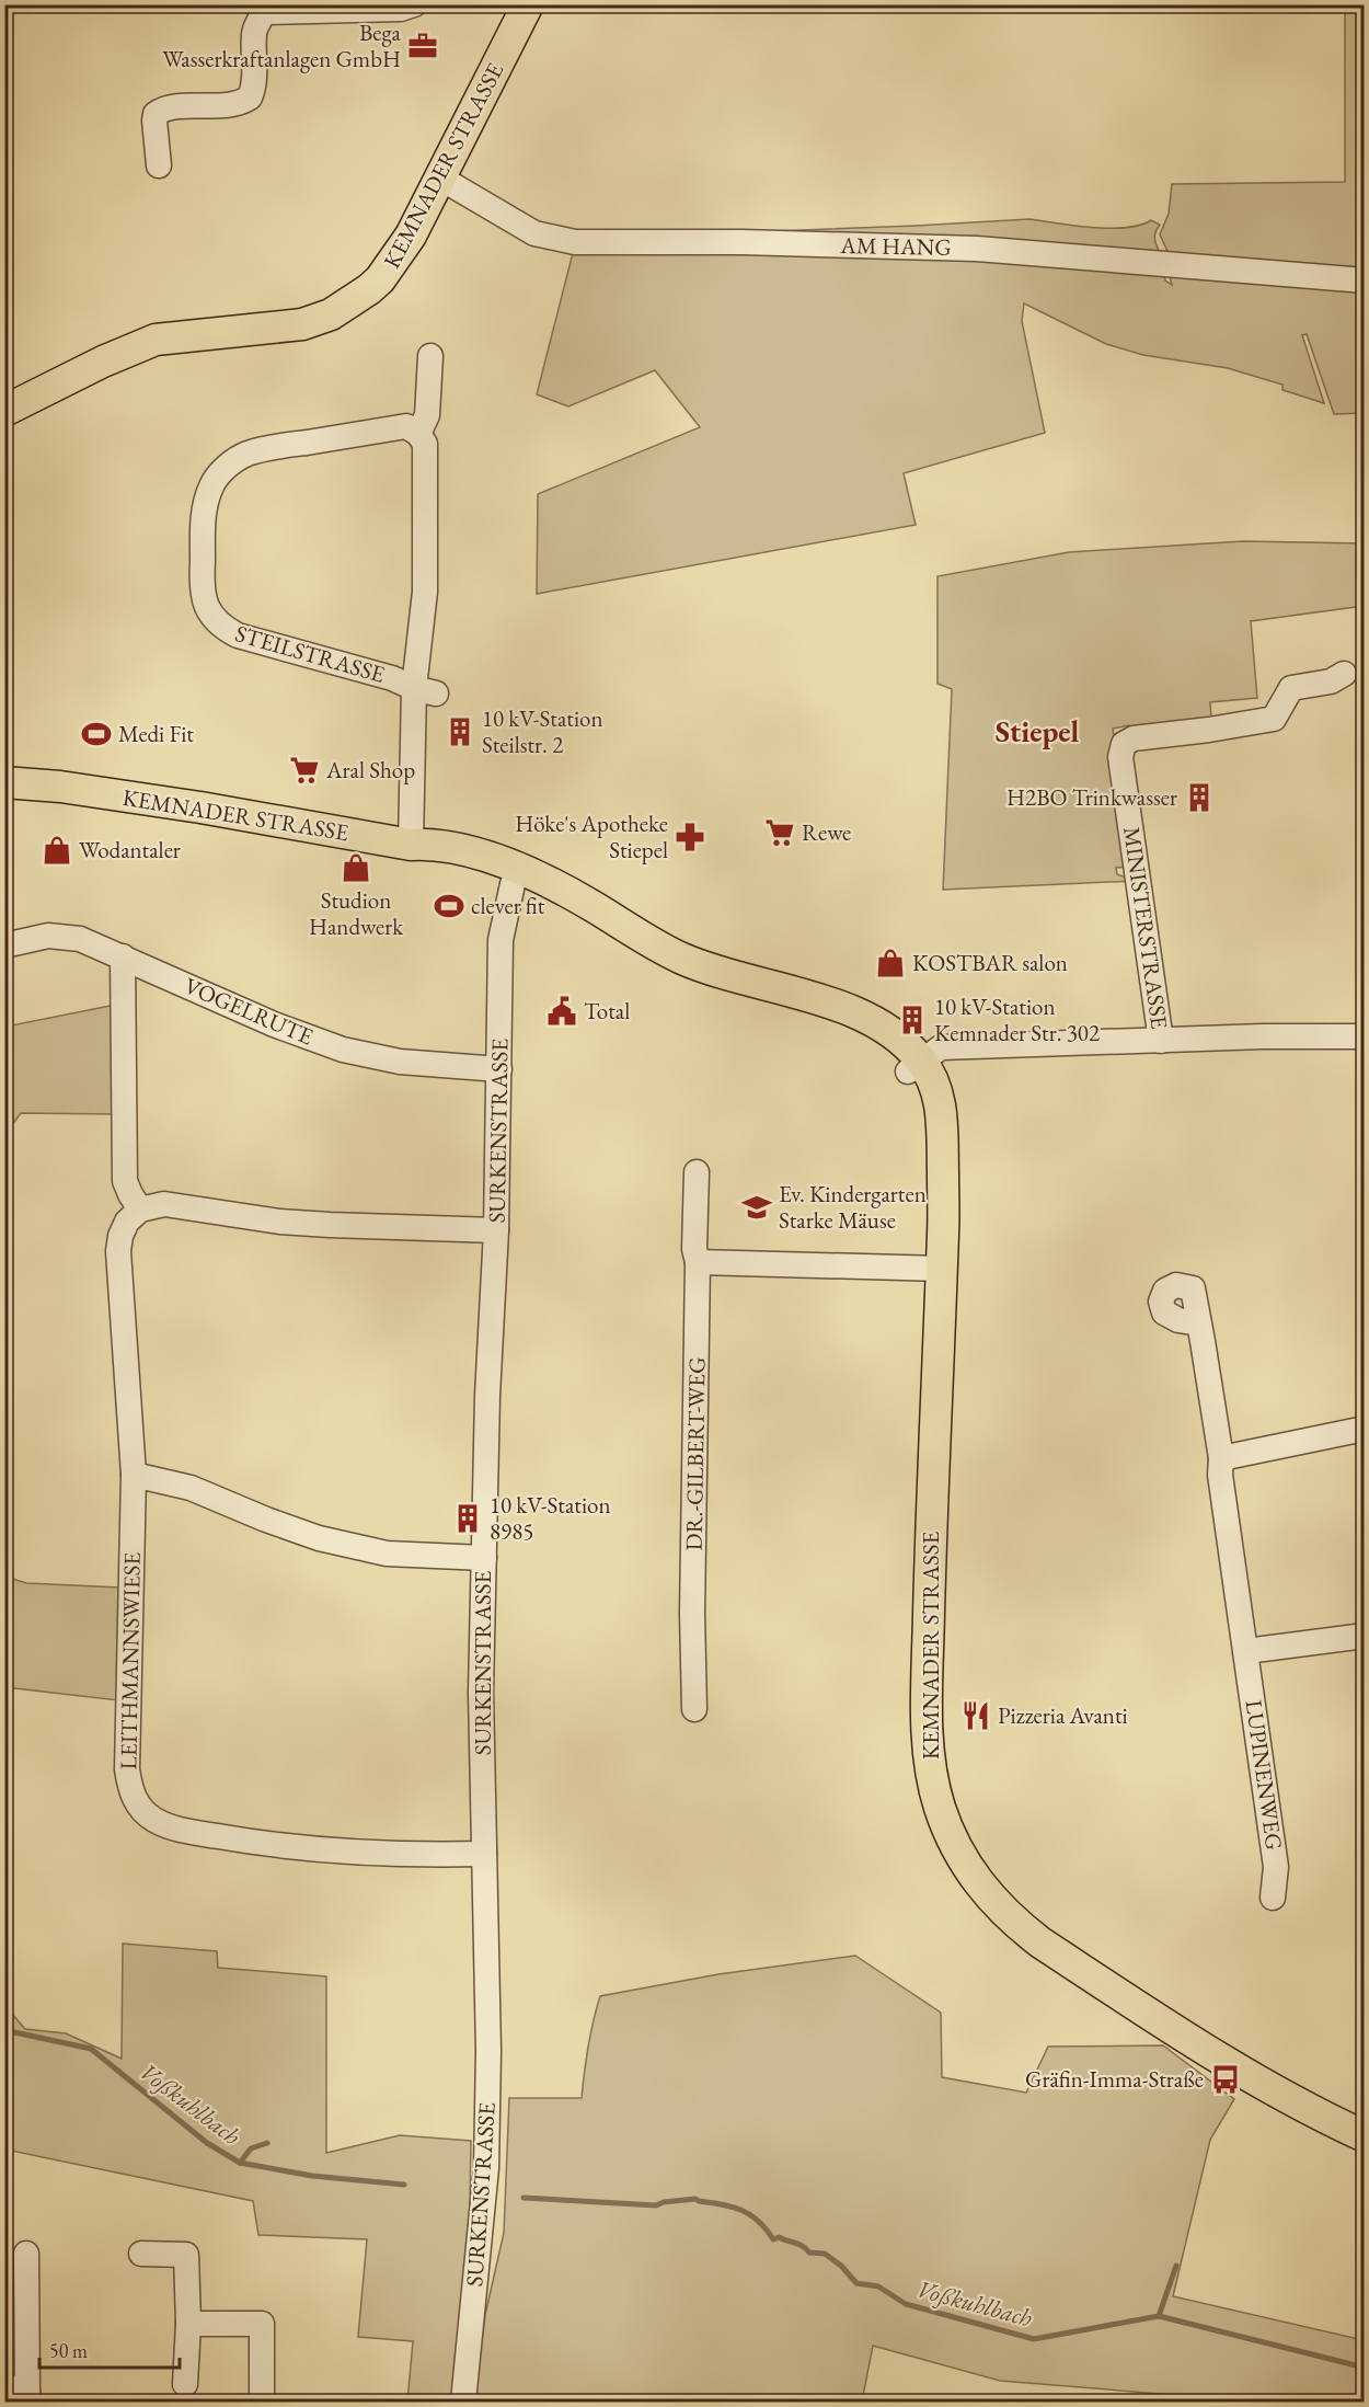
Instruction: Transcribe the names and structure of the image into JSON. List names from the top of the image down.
{
  "streets": {
    "main road": ["KEMNADER STRASSE"],
    "street": [
      "AM HANG",
      "STEILSTRASSE",
      "MINISTERSTRASSE",
      "VOGELRUTE",
      "SURKENSTRASSE",
      "DR.-GILBERT-WEG",
      "LEITHMANNSWIESE",
      "LUPINENWEG"
    ]
  },
  "crossings": [
    ["KEMNADER STRASSE", "AM HANG"],
    ["KEMNADER STRASSE", "STEILSTRASSE"],
    ["KEMNADER STRASSE", "MINISTERSTRASSE"],
    ["KEMNADER STRASSE", "SURKENSTRASSE"],
    ["VOGELRUTE", "SURKENSTRASSE"],
    ["SURKENSTRASSE", "LEITHMANNSWIESE"]
  ],
  "districts": ["Stiepel"],
  "water": ["Voßkuhlbach"],
  "places": {
    "office": ["Bega Wasserkraftanlagen GmbH"],
    "building": [
      "10 kV-Station Steilstr. 2",
      "H2BO Trinkwasser",
      "10 kV-Station Kemnader Str. 302",
      "10 kV-Station 8985"
    ],
    "sports": ["Medi Fit", "clever fit"],
    "supermarket": ["Aral Shop", "Rewe"],
    "pharmacy": ["Höke's Apotheke Stiepel"],
    "shop": ["Wodantaler", "Studion Handwerk", "KOSTBAR salon"],
    "public building": ["Total"],
    "school or university": ["Ev. Kindergarten Starke Mäuse"],
    "restaurant": ["Pizzeria Avanti"],
    "bus stop": ["Gräfin-Imma-Straße"]
  },
  "scale_bar": "50 m"
}
